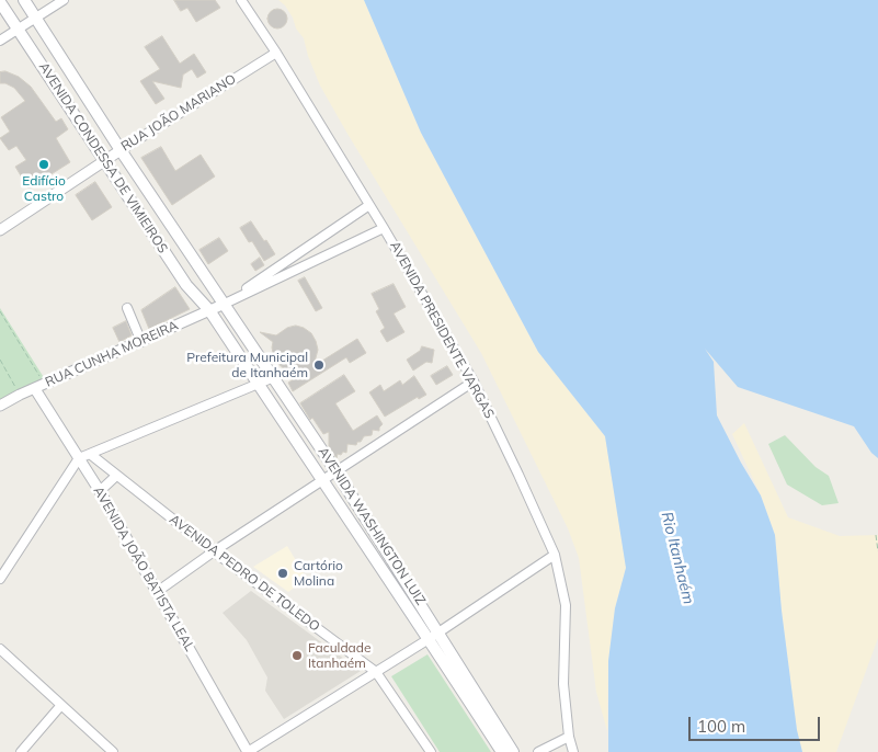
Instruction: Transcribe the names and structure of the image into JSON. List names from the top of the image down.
{
  "streets": {
    "main road": ["AVENIDA CONDESSA DE VIMIEIROS", "AVENIDA WASHINGTON LUIZ"],
    "street": [
      "RUA JOÃO MARIANO",
      "AVENIDA PRESIDENTE VARGAS",
      "RUA CUNHA MOREIRA",
      "AVENIDA JOÃO BATISTA LEAL",
      "AVENIDA PEDRO DE TOLEDO"
    ]
  },
  "crossings": [
    ["RUA JOÃO MARIANO", "AVENIDA CONDESSA DE VIMIEIROS"],
    ["RUA JOÃO MARIANO", "AVENIDA PRESIDENTE VARGAS"],
    ["AVENIDA CONDESSA DE VIMIEIROS", "RUA CUNHA MOREIRA"],
    ["AVENIDA CONDESSA DE VIMIEIROS", "AVENIDA WASHINGTON LUIZ"],
    ["RUA CUNHA MOREIRA", "AVENIDA WASHINGTON LUIZ"],
    ["RUA CUNHA MOREIRA", "AVENIDA JOÃO BATISTA LEAL"]
  ],
  "water": ["Rio Itanhaém"],
  "places": [
    "Edifício Castro",
    "Prefeitura Municipal de Itanhaém",
    "Cartório Molina",
    "Faculdade Itanhaém"
  ],
  "scale_bar": "100 m"
}
